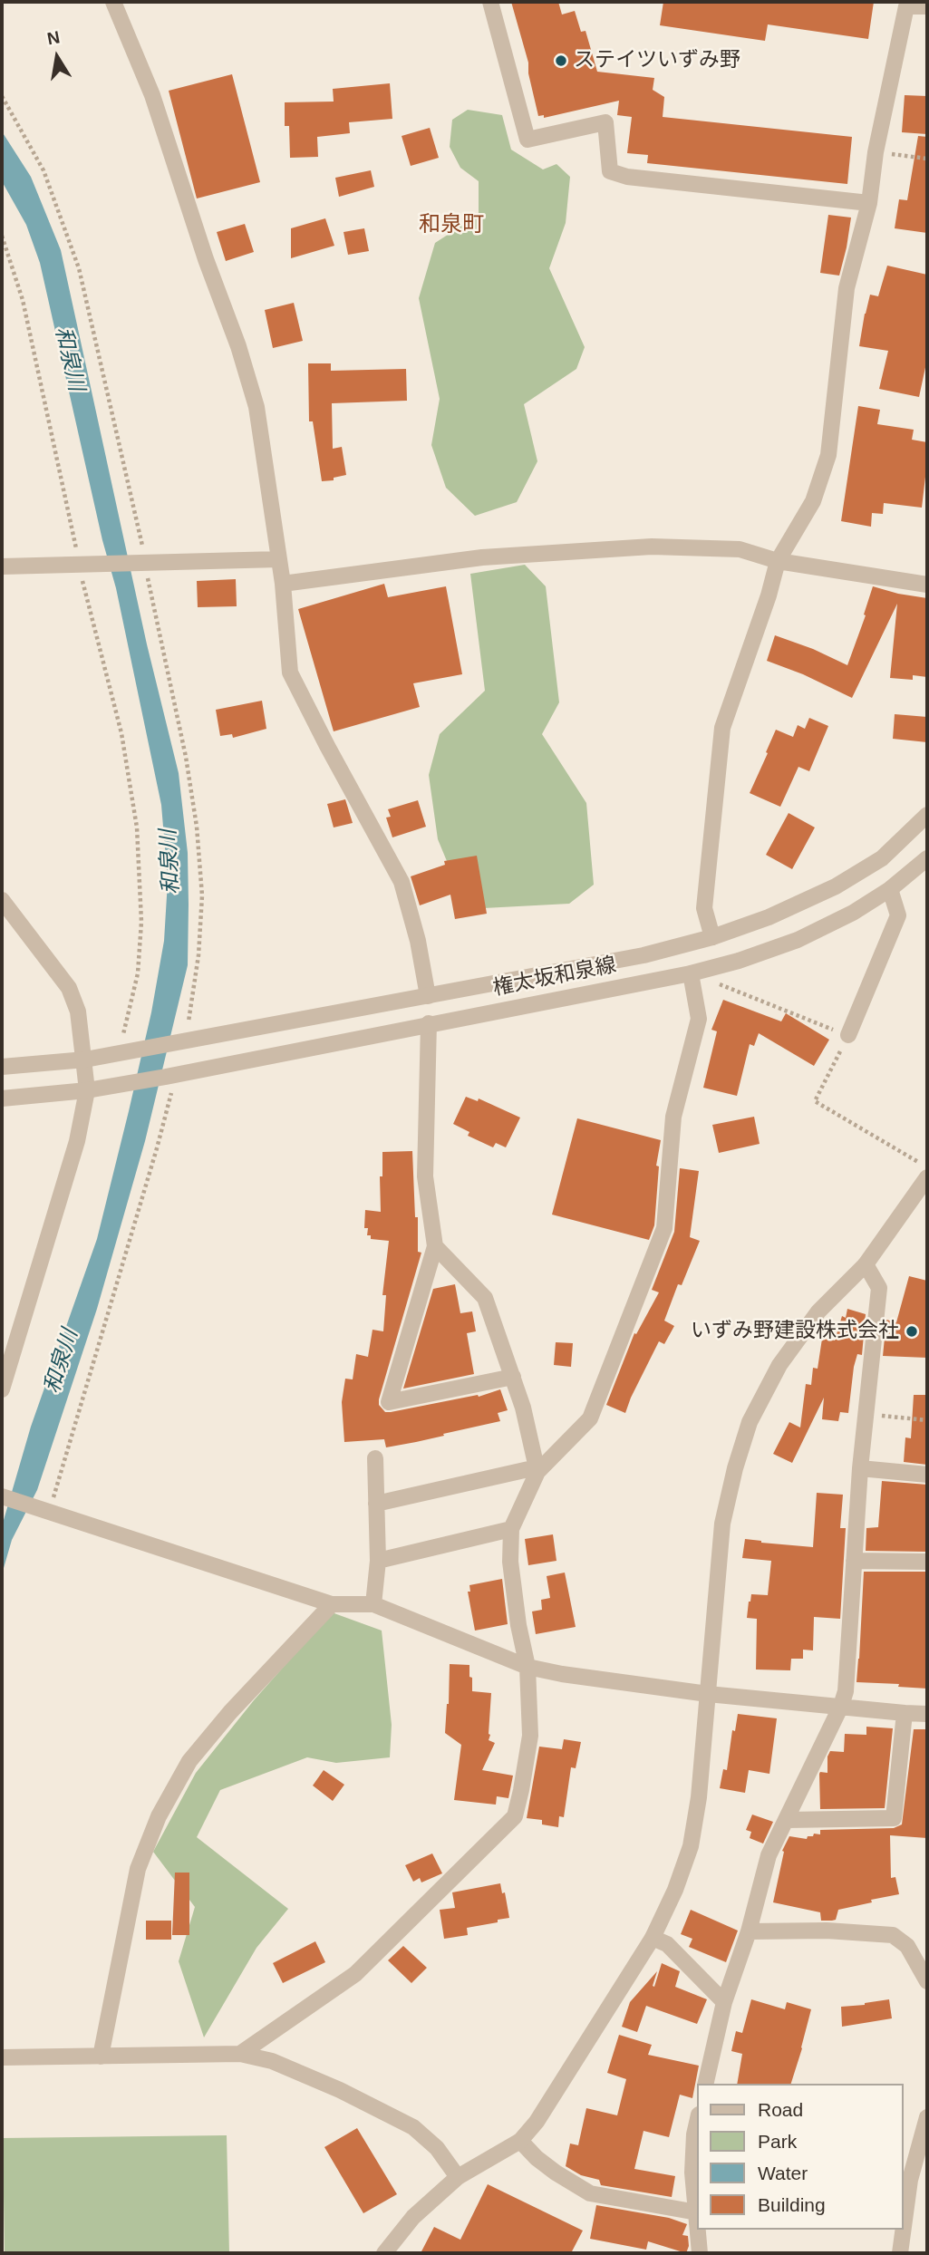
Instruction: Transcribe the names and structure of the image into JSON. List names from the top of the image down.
{
  "streets": {
    "street": ["権太坂和泉線"]
  },
  "districts": ["和泉町"],
  "water": ["和泉川"],
  "places": ["ステイツいずみ野", "いずみ野建設株式会社"],
  "legend": [
    "Road",
    "Park",
    "Water",
    "Building"
  ],
  "north": "top"
}
